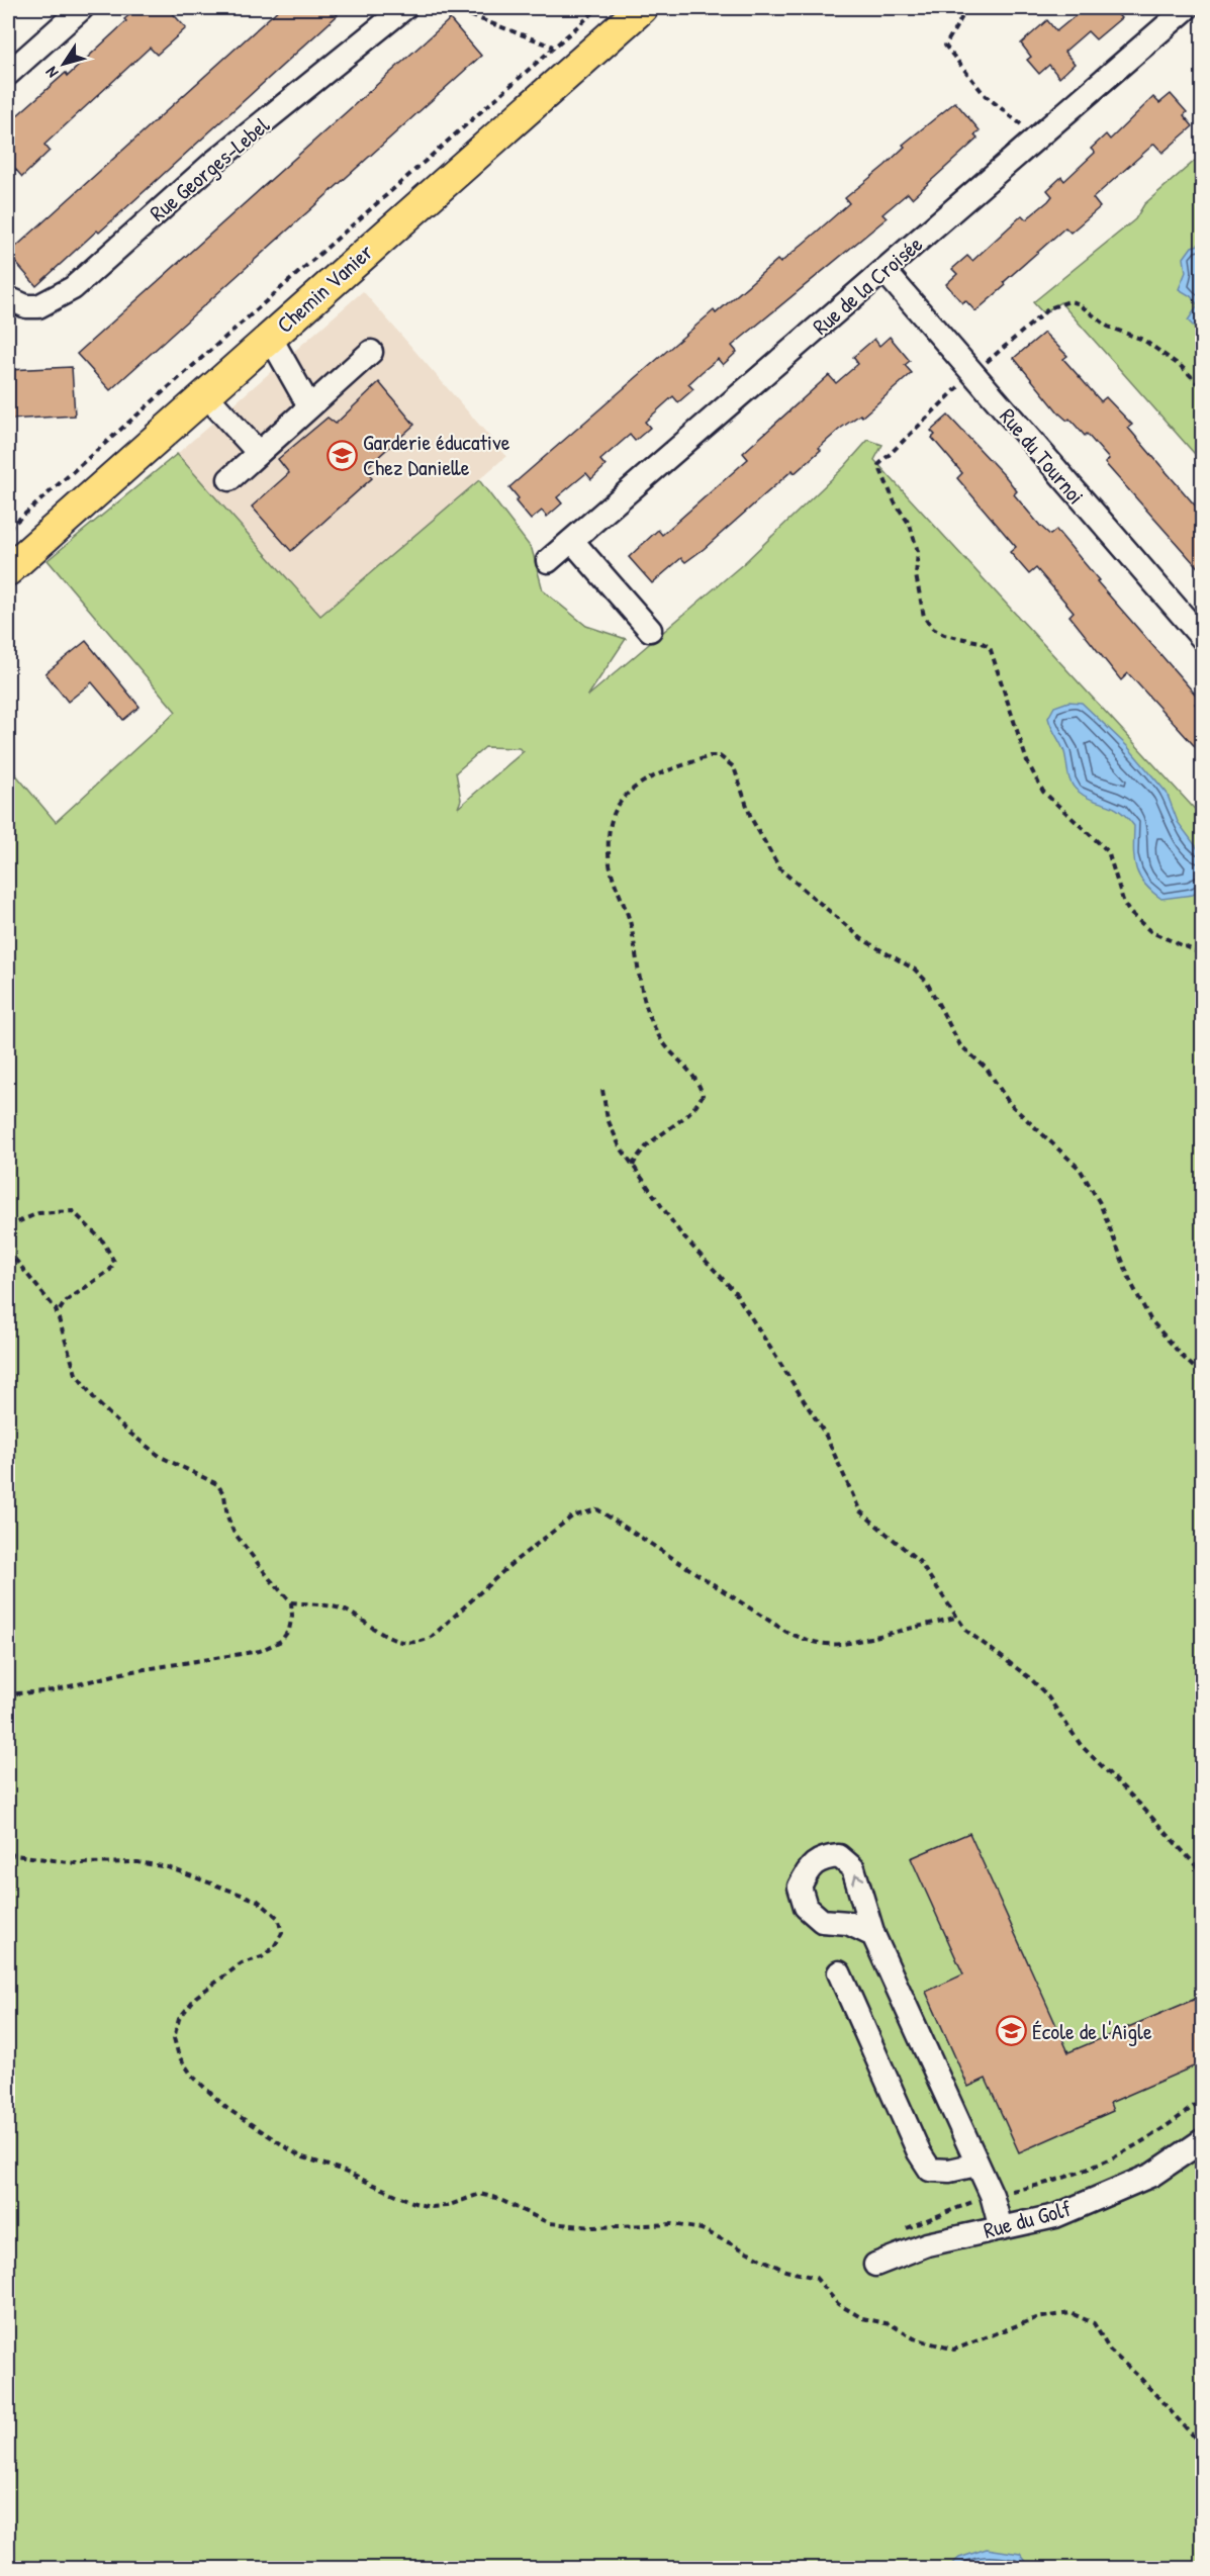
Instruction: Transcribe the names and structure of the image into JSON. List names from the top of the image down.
{
  "streets": {
    "main road": ["Chemin Vanier"],
    "street": [
      "Rue Georges-Lebel",
      "Rue de la Croisée",
      "Rue du Tournoi",
      "Rue du Golf"
    ]
  },
  "crossings": [
    ["Rue de la Croisée", "Rue du Tournoi"]
  ],
  "places": {
    "school or university": ["Garderie éducative Chez Danielle", "École de l'Aigle"]
  },
  "north": "bottom left"
}
